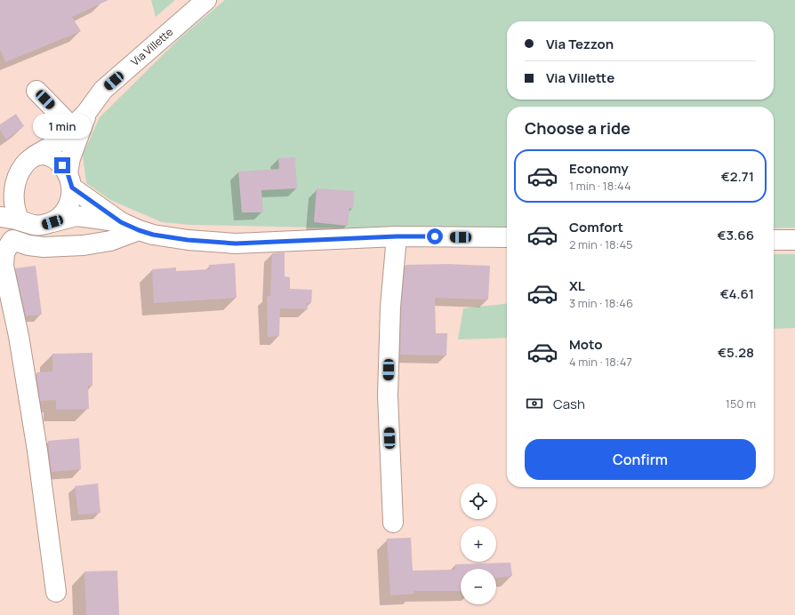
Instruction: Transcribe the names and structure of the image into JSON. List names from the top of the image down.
{
  "streets": {
    "street": ["Via Villette"]
  },
  "page": {
    "banner": ["Via Tezzon", "Via Villette"],
    "heading": "Choose a ride",
    "bubble": "1 min",
    "list": [
      {
        "name": "Economy",
        "note": "1 min · 18:44",
        "value": "€2.71"
      },
      {
        "name": "Comfort",
        "note": "2 min · 18:45",
        "value": "€3.66"
      },
      {
        "name": "XL",
        "note": "3 min · 18:46",
        "value": "€4.61"
      },
      {
        "name": "Moto",
        "note": "4 min · 18:47",
        "value": "€5.28"
      }
    ],
    "pay": ["Cash", "150 m"],
    "buttons": "Confirm",
    "map_buttons": ["+", "−"]
  }
}
